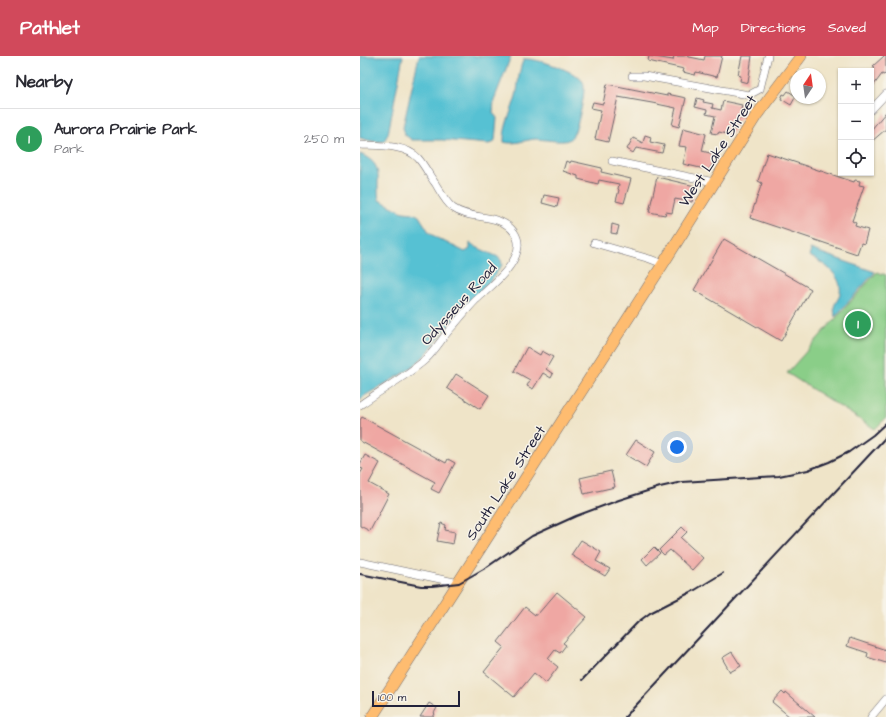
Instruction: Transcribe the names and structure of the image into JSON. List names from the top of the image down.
{
  "streets": {
    "main road": ["West Lake Street", "South Lake Street"],
    "street": ["Odysseus Road"]
  },
  "crossings": [
    ["West Lake Street", "South Lake Street"]
  ],
  "scale_bar": "100 m",
  "north": "top",
  "page": {
    "header": "Pathlet",
    "nav": ["Map", "Directions", "Saved"],
    "heading": "Nearby",
    "map_buttons": ["+", "−"],
    "list": [
      {
        "mark": "1",
        "name": "Aurora Prairie Park",
        "note": "Park",
        "value": "250 m"
      }
    ],
    "pins": "1",
    "scale": "100 m"
  }
}
